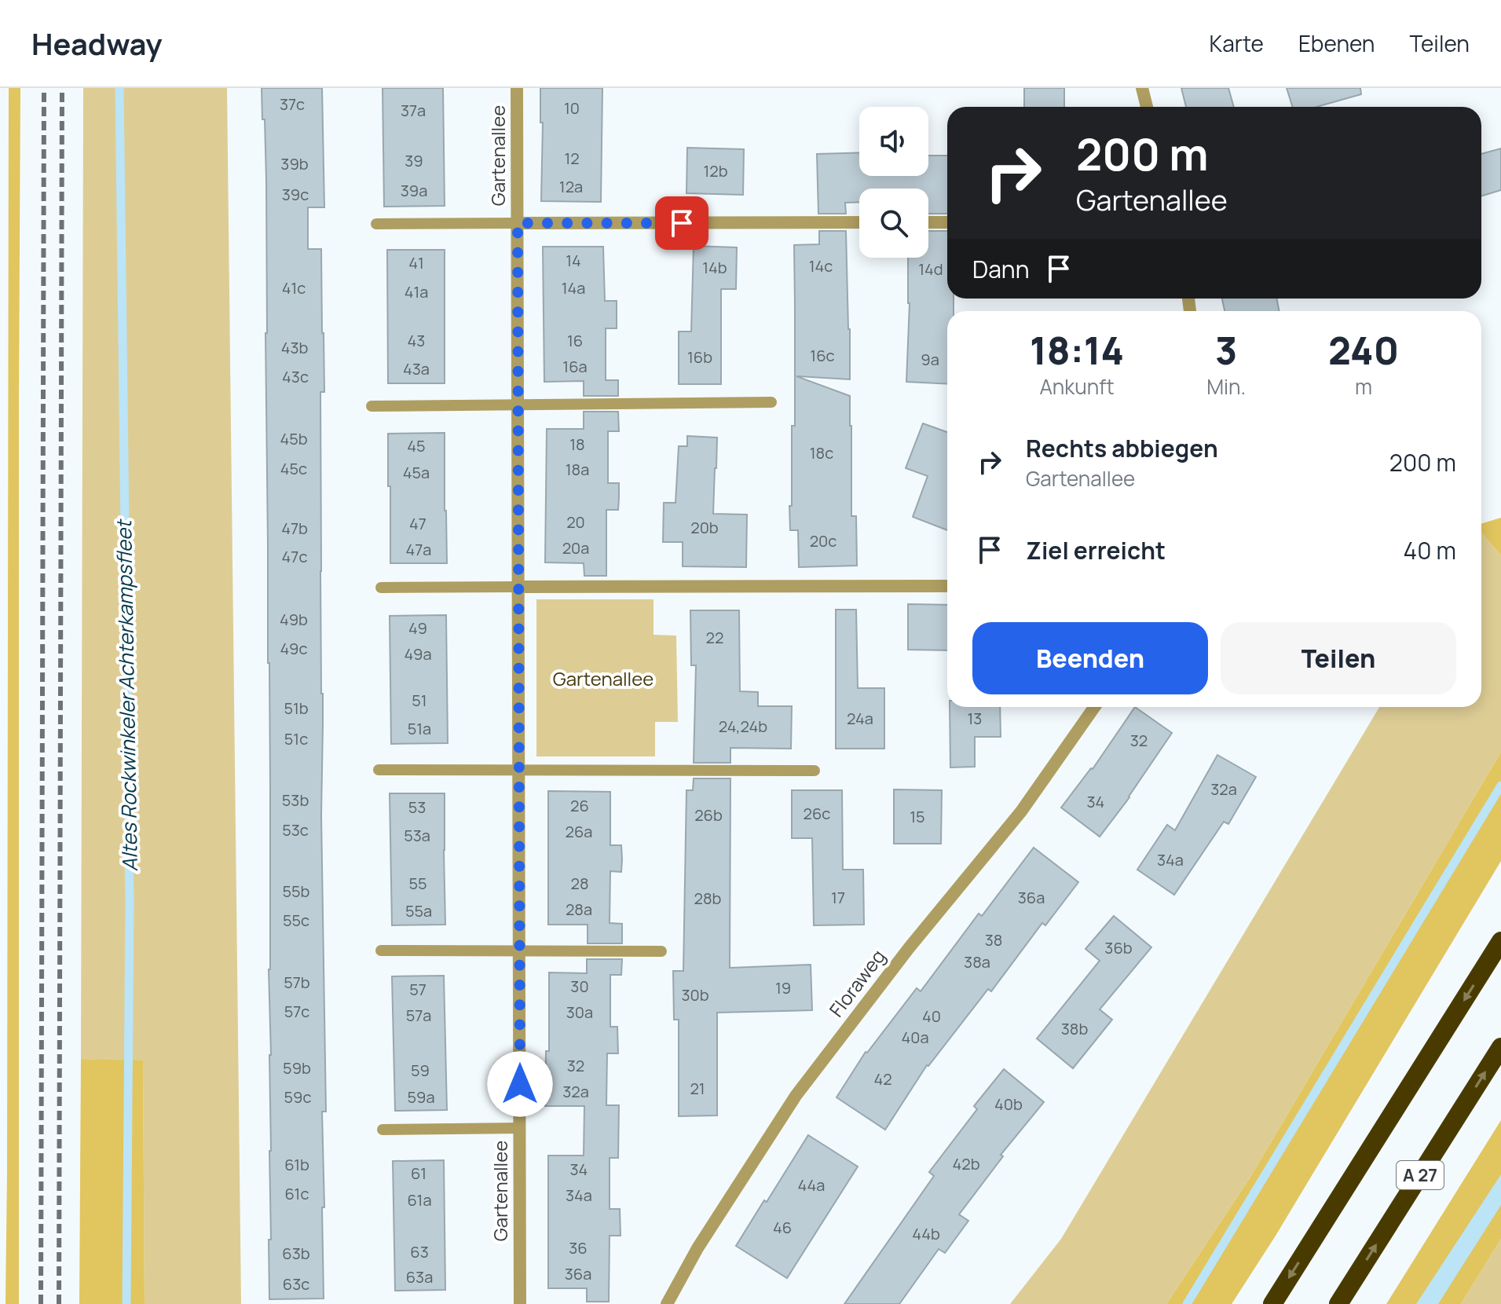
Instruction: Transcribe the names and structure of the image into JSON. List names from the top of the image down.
{
  "streets": {
    "highway": ["A 27"],
    "street": ["Gartenallee", "Floraweg"]
  },
  "water": ["Altes Rockwinkeler Achterkampsfleet"],
  "parks": ["Gartenallee"],
  "house_numbers": [
    "37c",
    "10",
    "37a",
    "12",
    "39",
    "39b",
    "12b",
    "12a",
    "39a",
    "39c",
    "14",
    "41",
    "14c",
    "14b",
    "14d",
    "41c",
    "14a",
    "41a",
    "43",
    "16",
    "43b",
    "16c",
    "16b",
    "9a",
    "16a",
    "43a",
    "43c",
    "45b",
    "18",
    "45",
    "18c",
    "45c",
    "18a",
    "45a",
    "20",
    "47",
    "20b",
    "47b",
    "20c",
    "20a",
    "47a",
    "47c",
    "49b",
    "49",
    "22",
    "49c",
    "49a",
    "51",
    "51b",
    "24a",
    "13",
    "24,24b",
    "51a",
    "51c",
    "32",
    "32a",
    "53b",
    "34",
    "26",
    "53",
    "26c",
    "26b",
    "15",
    "53c",
    "26a",
    "53a",
    "34a",
    "55",
    "28",
    "55b",
    "17",
    "36a",
    "28b",
    "28a",
    "55a",
    "55c",
    "38",
    "36b",
    "38a",
    "57b",
    "30",
    "19",
    "57",
    "30b",
    "57c",
    "30a",
    "57a",
    "40",
    "38b",
    "40a",
    "32",
    "59b",
    "59",
    "42",
    "21",
    "32a",
    "59c",
    "59a",
    "40b",
    "42b",
    "61b",
    "34",
    "61",
    "44a",
    "61c",
    "34a",
    "61a",
    "46",
    "44b",
    "36",
    "63",
    "63b",
    "36a",
    "63a",
    "63c"
  ],
  "page": {
    "header": "Headway",
    "nav": ["Karte", "Ebenen", "Teilen"],
    "turn": ["200 m", "Gartenallee"],
    "then": "Dann",
    "eta": [
      "18:14",
      "Ankunft",
      "3",
      "Min.",
      "240",
      "m"
    ],
    "list": [
      {
        "name": "Rechts abbiegen",
        "note": "Gartenallee",
        "value": "200 m"
      },
      {
        "name": "Ziel erreicht",
        "value": "40 m"
      }
    ],
    "buttons": ["Beenden", "Teilen"]
  }
}
